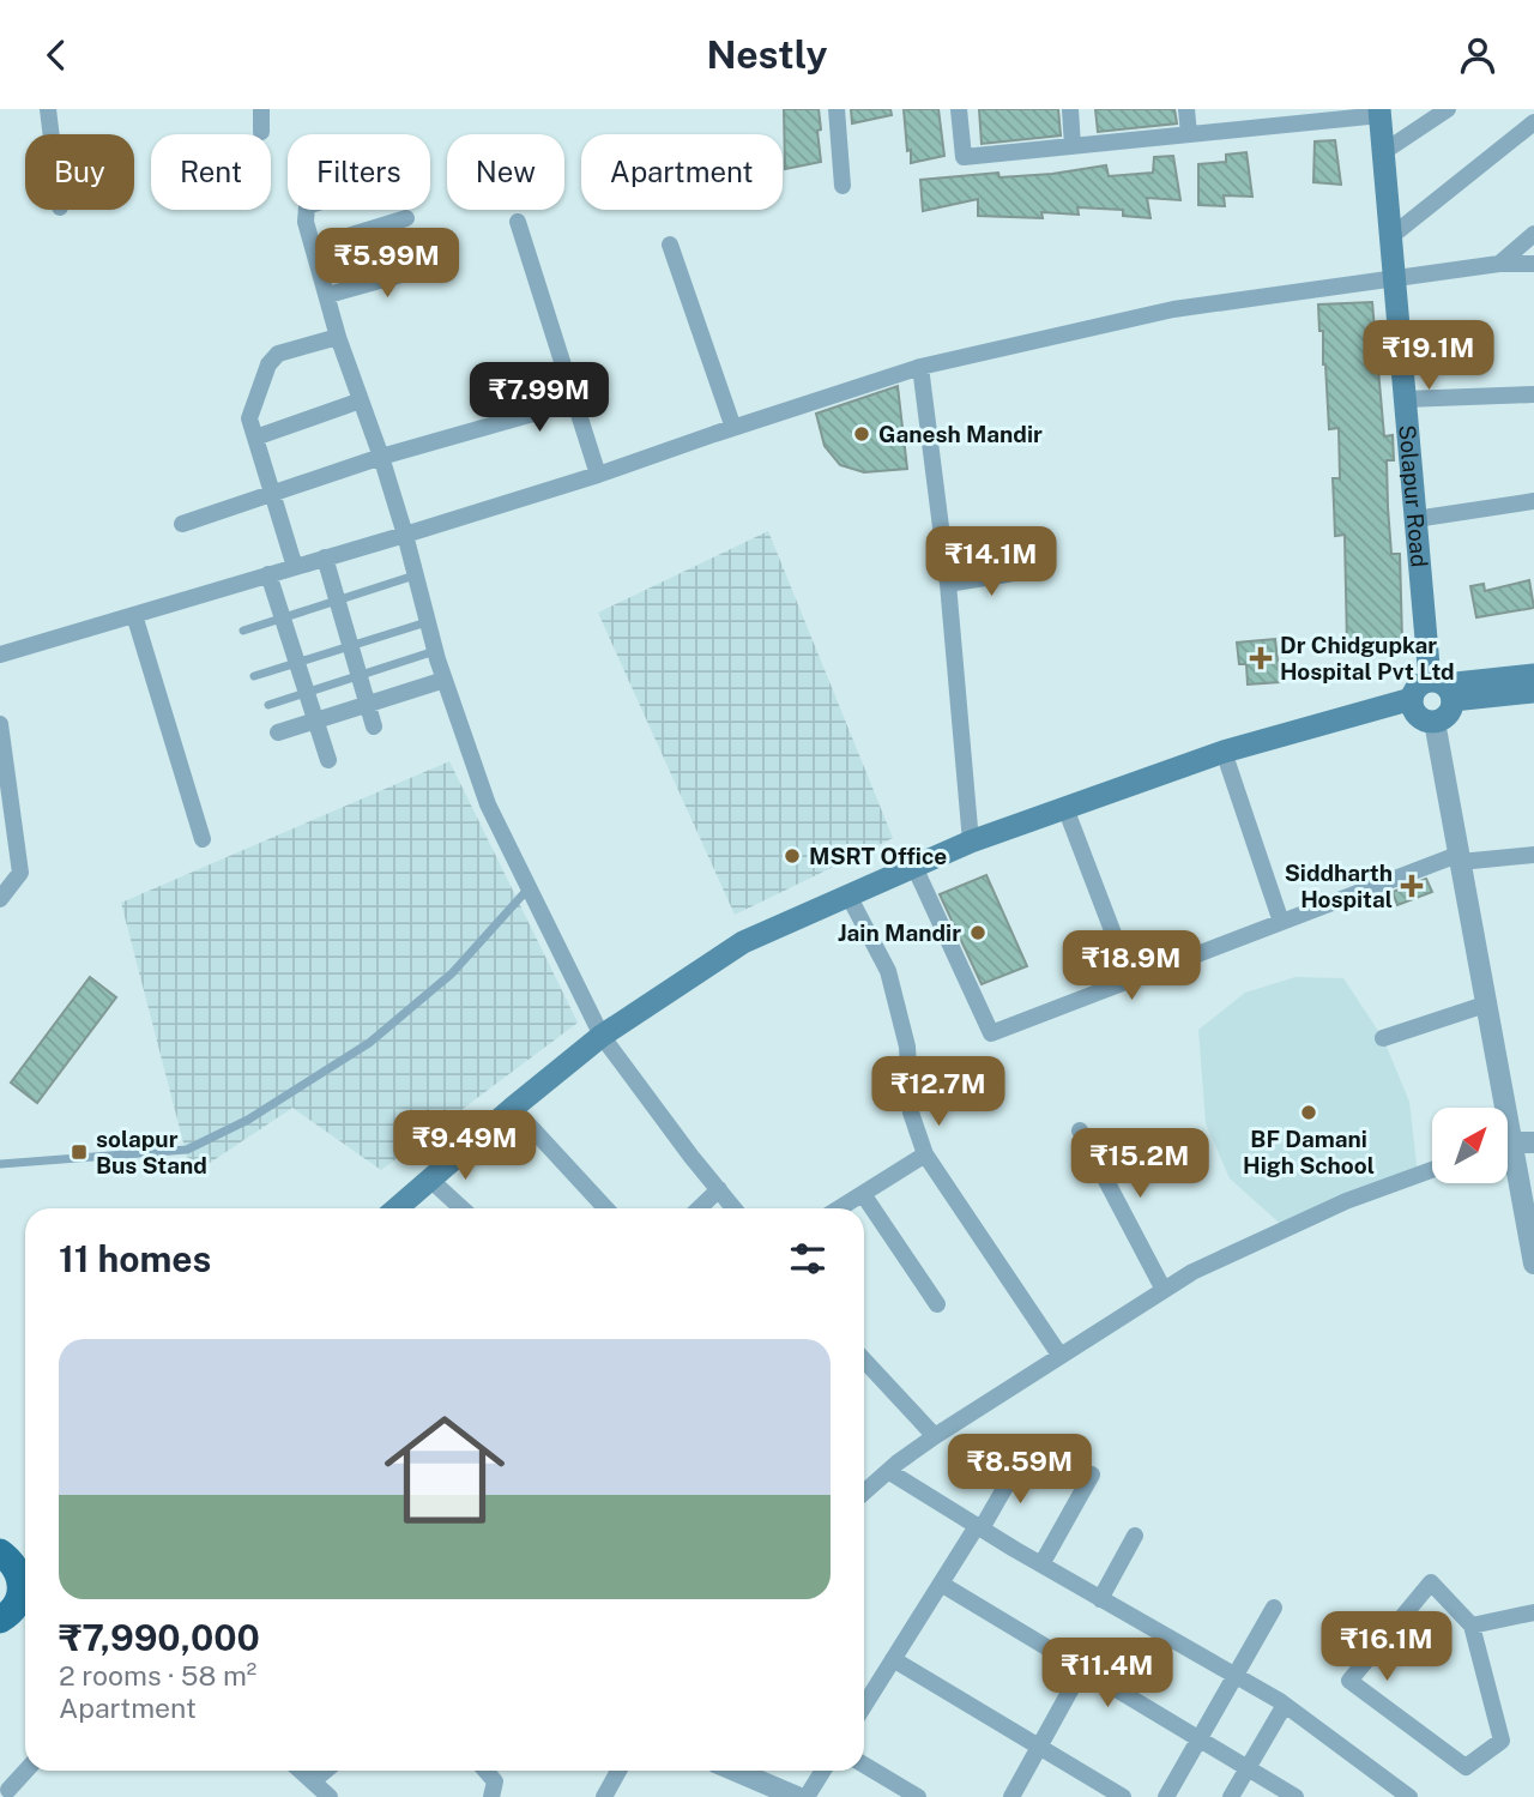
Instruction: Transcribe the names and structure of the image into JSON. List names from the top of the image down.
{
  "streets": {
    "main road": ["Solapur Road"]
  },
  "places": {
    "other": [
      "Ganesh Mandir",
      "MSRT Office",
      "Jain Mandir",
      "BF Damani High School"
    ],
    "health": ["Dr Chidgupkar Hospital Pvt Ltd", "Siddharth Hospital"],
    "transit": ["solapur Bus Stand"]
  },
  "north": "top right",
  "page": {
    "header": "Nestly",
    "chip": [
      "Buy",
      "Rent",
      "Filters",
      "New",
      "Apartment"
    ],
    "price": [
      "₹5.99M",
      "₹19.1M",
      "₹7.99M",
      "₹14.1M",
      "₹18.9M",
      "₹12.7M",
      "₹9.49M",
      "₹15.2M",
      "₹8.59M",
      "₹16.1M",
      "₹11.4M"
    ],
    "heading": "11 homes",
    "list": [
      {
        "name": "₹7,990,000",
        "note": "2 rooms · 58 m² · Apartment"
      }
    ]
  }
}
